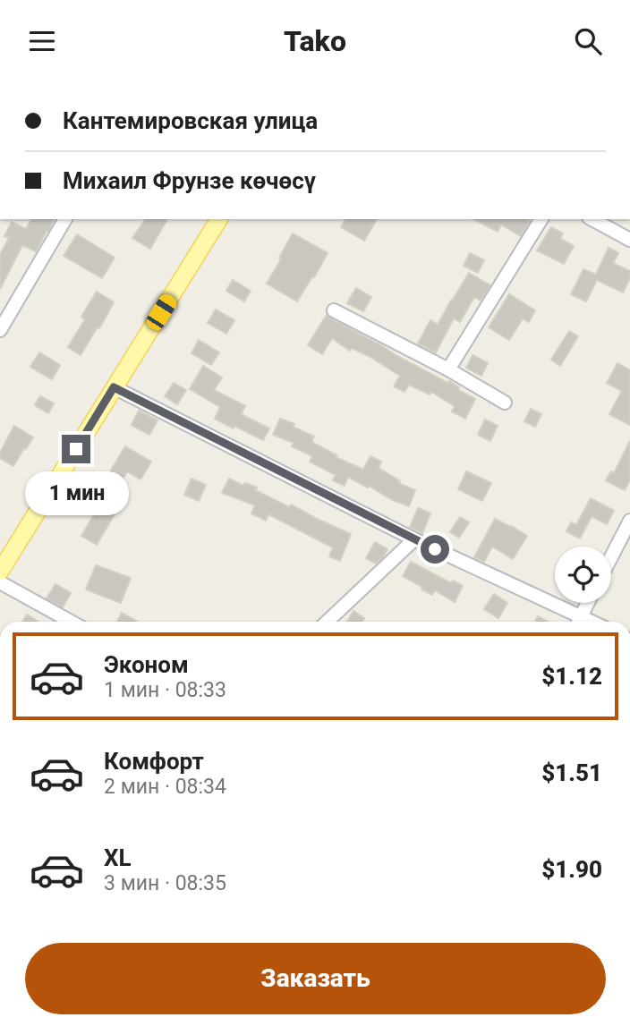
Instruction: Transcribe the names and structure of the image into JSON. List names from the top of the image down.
{
  "page": {
    "header": "Tako",
    "banner": ["Кантемировская улица", "Михаил Фрунзе көчөсү"],
    "bubble": "1 мин",
    "list": [
      {
        "name": "Эконом",
        "note": "1 мин · 08:33",
        "value": "$1.12"
      },
      {
        "name": "Комфорт",
        "note": "2 мин · 08:34",
        "value": "$1.51"
      },
      {
        "name": "XL",
        "note": "3 мин · 08:35",
        "value": "$1.90"
      }
    ],
    "buttons": "Заказать"
  }
}
